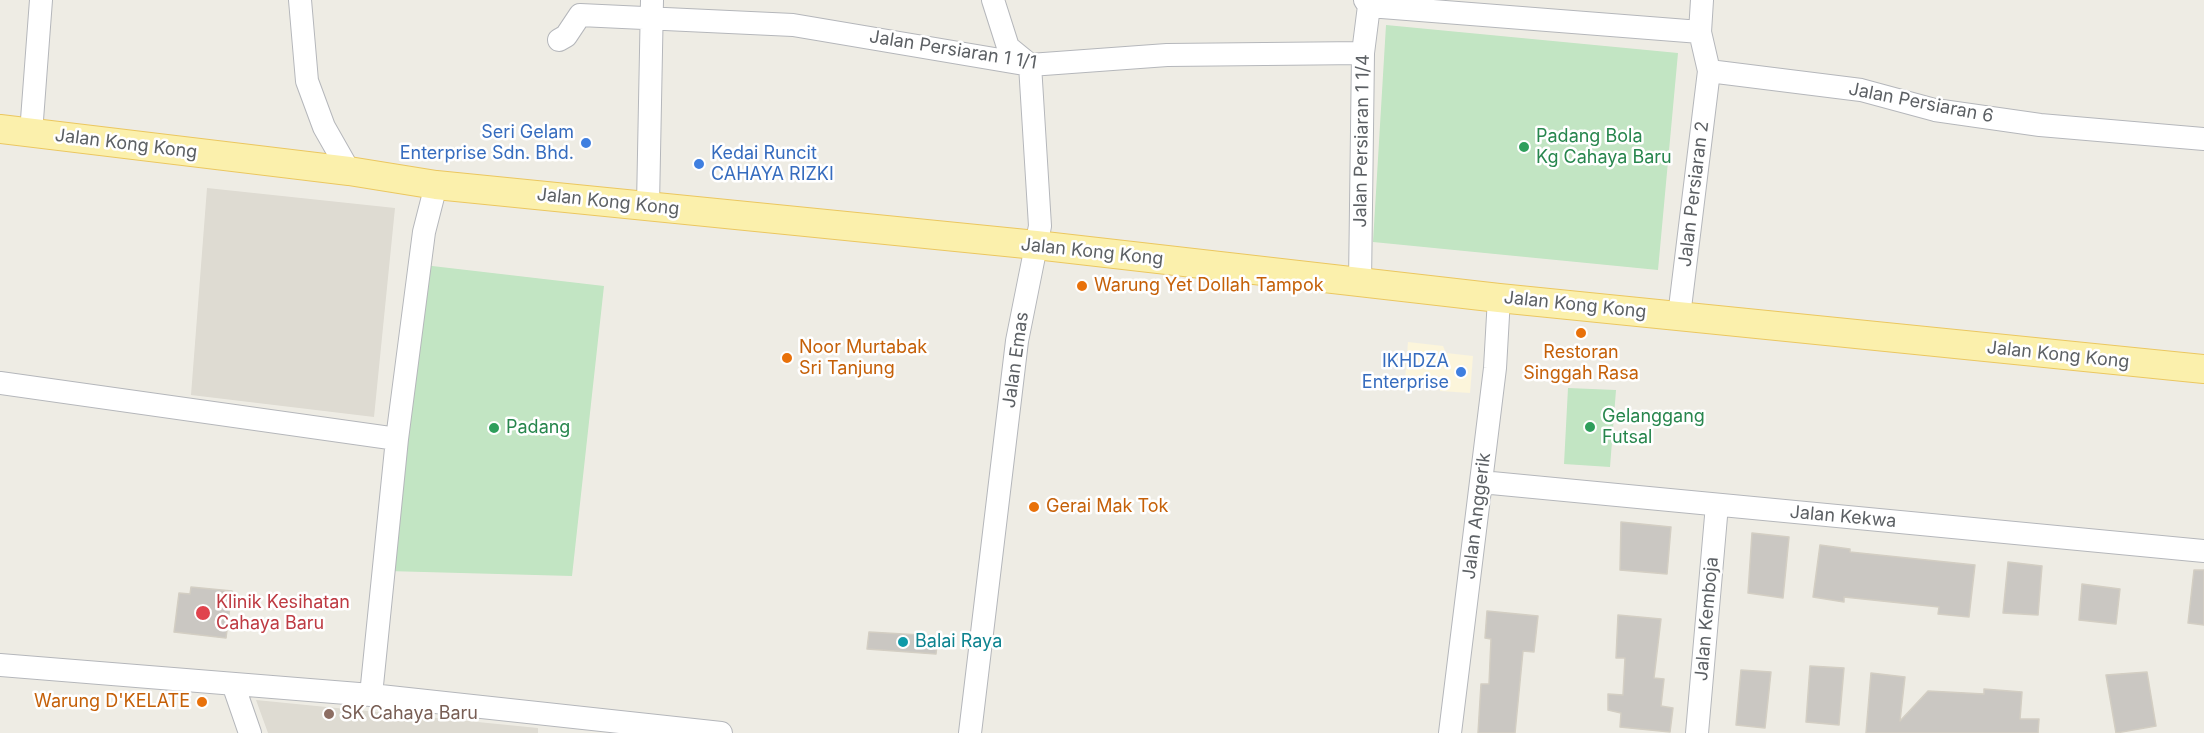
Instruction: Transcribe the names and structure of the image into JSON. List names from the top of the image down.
{
  "streets": {
    "main road": ["Jalan Kong Kong"],
    "street": [
      "Jalan Persiaran 1 1/1",
      "Jalan Persiaran 6",
      "Jalan Persiaran 1 1/4",
      "Jalan Persiaran 2",
      "Jalan Emas",
      "Jalan Anggerik",
      "Jalan Kekwa",
      "Jalan Kemboja"
    ]
  },
  "crossings": [
    ["Jalan Persiaran 1 1/1", "Jalan Persiaran 1 1/4"],
    ["Jalan Persiaran 1 1/1", "Jalan Emas"],
    ["Jalan Persiaran 6", "Jalan Persiaran 2"],
    ["Jalan Persiaran 1 1/4", "Jalan Kong Kong"],
    ["Jalan Kong Kong", "Jalan Persiaran 2"],
    ["Jalan Kong Kong", "Jalan Emas"],
    ["Jalan Kong Kong", "Jalan Anggerik"],
    ["Jalan Anggerik", "Jalan Kekwa"],
    ["Jalan Kekwa", "Jalan Kemboja"]
  ],
  "places": [
    "Seri Gelam Enterprise Sdn. Bhd.",
    "Padang Bola Kg Cahaya Baru",
    "Kedai Runcit CAHAYA RIZKI",
    "Warung Yet Dollah Tampok",
    "Restoran Singgah Rasa",
    "Noor Murtabak Sri Tanjung",
    "IKHDZA Enterprise",
    "Gelanggang Futsal",
    "Padang",
    "Gerai Mak Tok",
    "Klinik Kesihatan Cahaya Baru",
    "Balai Raya",
    "Warung D'KELATE",
    "SK Cahaya Baru"
  ]
}
